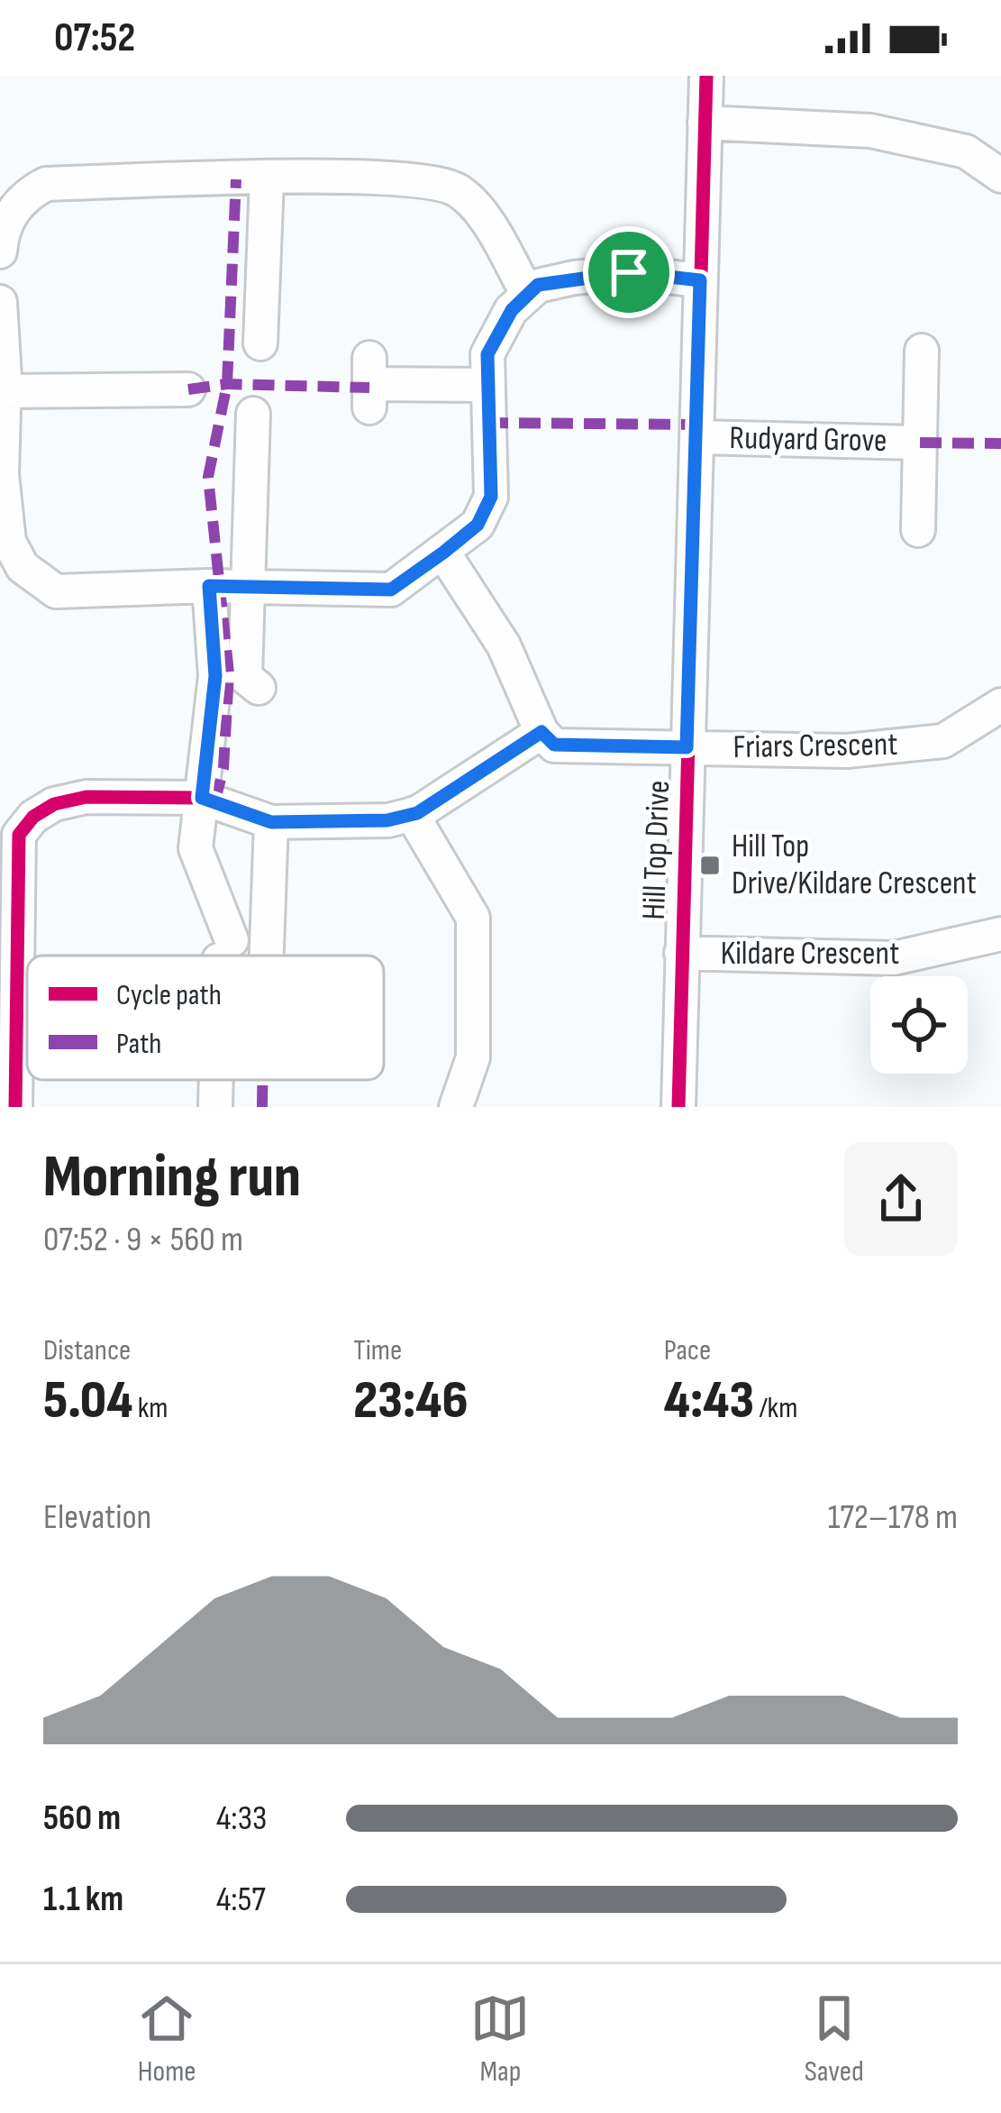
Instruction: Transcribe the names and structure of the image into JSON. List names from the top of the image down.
{
  "streets": {
    "street": [
      "Rudyard Grove",
      "Friars Crescent",
      "Hill Top Drive",
      "Kildare Crescent"
    ]
  },
  "crossings": [
    ["Rudyard Grove", "Hill Top Drive"],
    ["Friars Crescent", "Hill Top Drive"],
    ["Hill Top Drive", "Kildare Crescent"]
  ],
  "places": {
    "transit": ["Hill Top Drive/Kildare Crescent"]
  },
  "legend": ["Cycle path", "Path"],
  "page": {
    "status": "07:52",
    "heading": ["Morning run", "07:52 · 9 × 560 m"],
    "stats": [
      ["Distance", "5.04 km"],
      ["Time", "23:46"],
      ["Pace", "4:43 /km"]
    ],
    "chart": ["Elevation", "172–178 m"],
    "list": [
      {
        "name": "560 m",
        "note": "4:33"
      },
      {
        "name": "1.1 km",
        "note": "4:57"
      }
    ],
    "tabs": ["Home", "Map", "Saved"]
  }
}
